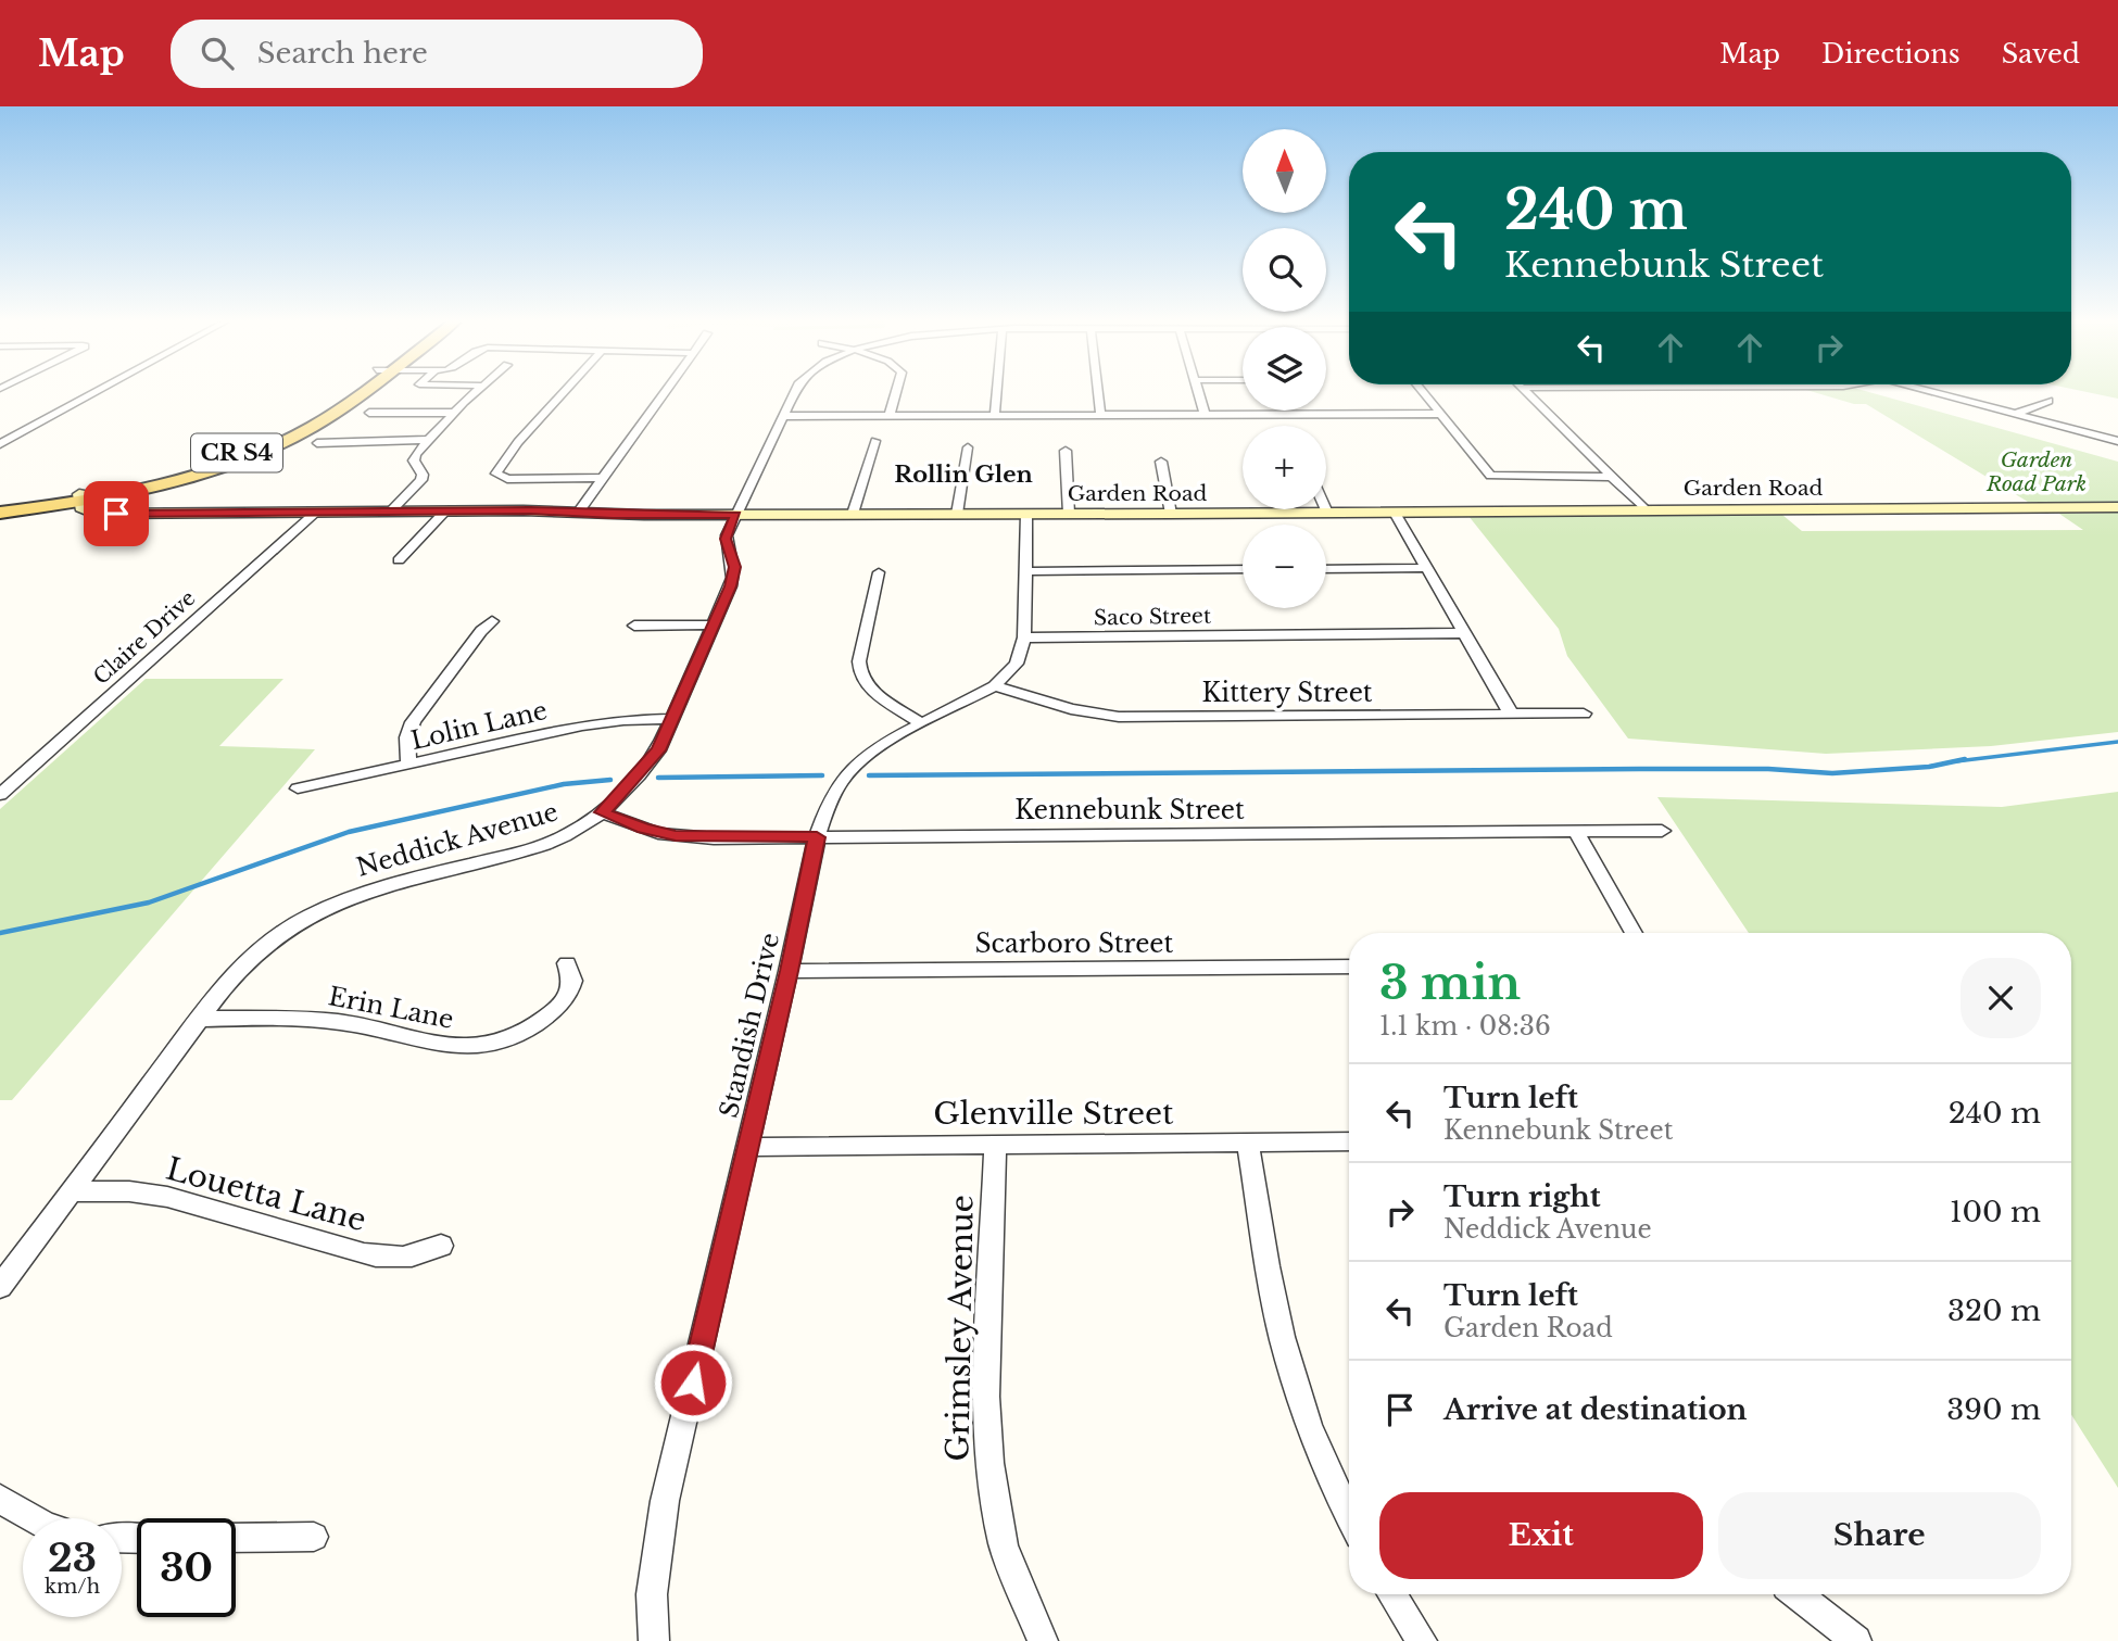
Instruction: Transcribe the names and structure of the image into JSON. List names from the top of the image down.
{
  "streets": {
    "main road": ["CR S4"],
    "street": [
      "Garden Road",
      "Saco Street",
      "Claire Drive",
      "Kittery Street",
      "Lolin Lane",
      "Kennebunk Street",
      "Neddick Avenue",
      "Scarboro Street",
      "Erin Lane",
      "Standish Drive",
      "Glenville Street",
      "Louetta Lane",
      "Grimsley Avenue"
    ]
  },
  "crossings": [
    ["CR S4", "Garden Road"],
    ["Garden Road", "Claire Drive"],
    ["Garden Road", "Neddick Avenue"],
    ["Garden Road", "Standish Drive"],
    ["Saco Street", "Standish Drive"],
    ["Kittery Street", "Standish Drive"],
    ["Lolin Lane", "Neddick Avenue"],
    ["Kennebunk Street", "Neddick Avenue"],
    ["Kennebunk Street", "Standish Drive"],
    ["Neddick Avenue", "Erin Lane"],
    ["Neddick Avenue", "Louetta Lane"],
    ["Scarboro Street", "Standish Drive"],
    ["Standish Drive", "Glenville Street"],
    ["Glenville Street", "Grimsley Avenue"]
  ],
  "districts": ["Rollin Glen"],
  "parks": ["Garden Road Park"],
  "north": "top",
  "page": {
    "header": "Map",
    "search": "Search here",
    "nav": ["Map", "Directions", "Saved"],
    "map_buttons": ["+", "−"],
    "turn": ["240 m", "Kennebunk Street"],
    "heading": ["3 min", "1.1 km · 08:36"],
    "list": [
      {
        "name": "Turn left",
        "note": "Kennebunk Street",
        "value": "240 m"
      },
      {
        "name": "Turn right",
        "note": "Neddick Avenue",
        "value": "100 m"
      },
      {
        "name": "Turn left",
        "note": "Garden Road",
        "value": "320 m"
      },
      {
        "name": "Arrive at destination",
        "value": "390 m"
      }
    ],
    "buttons": ["Exit", "Share"],
    "speed": "23 km/h",
    "limit": "30"
  }
}
